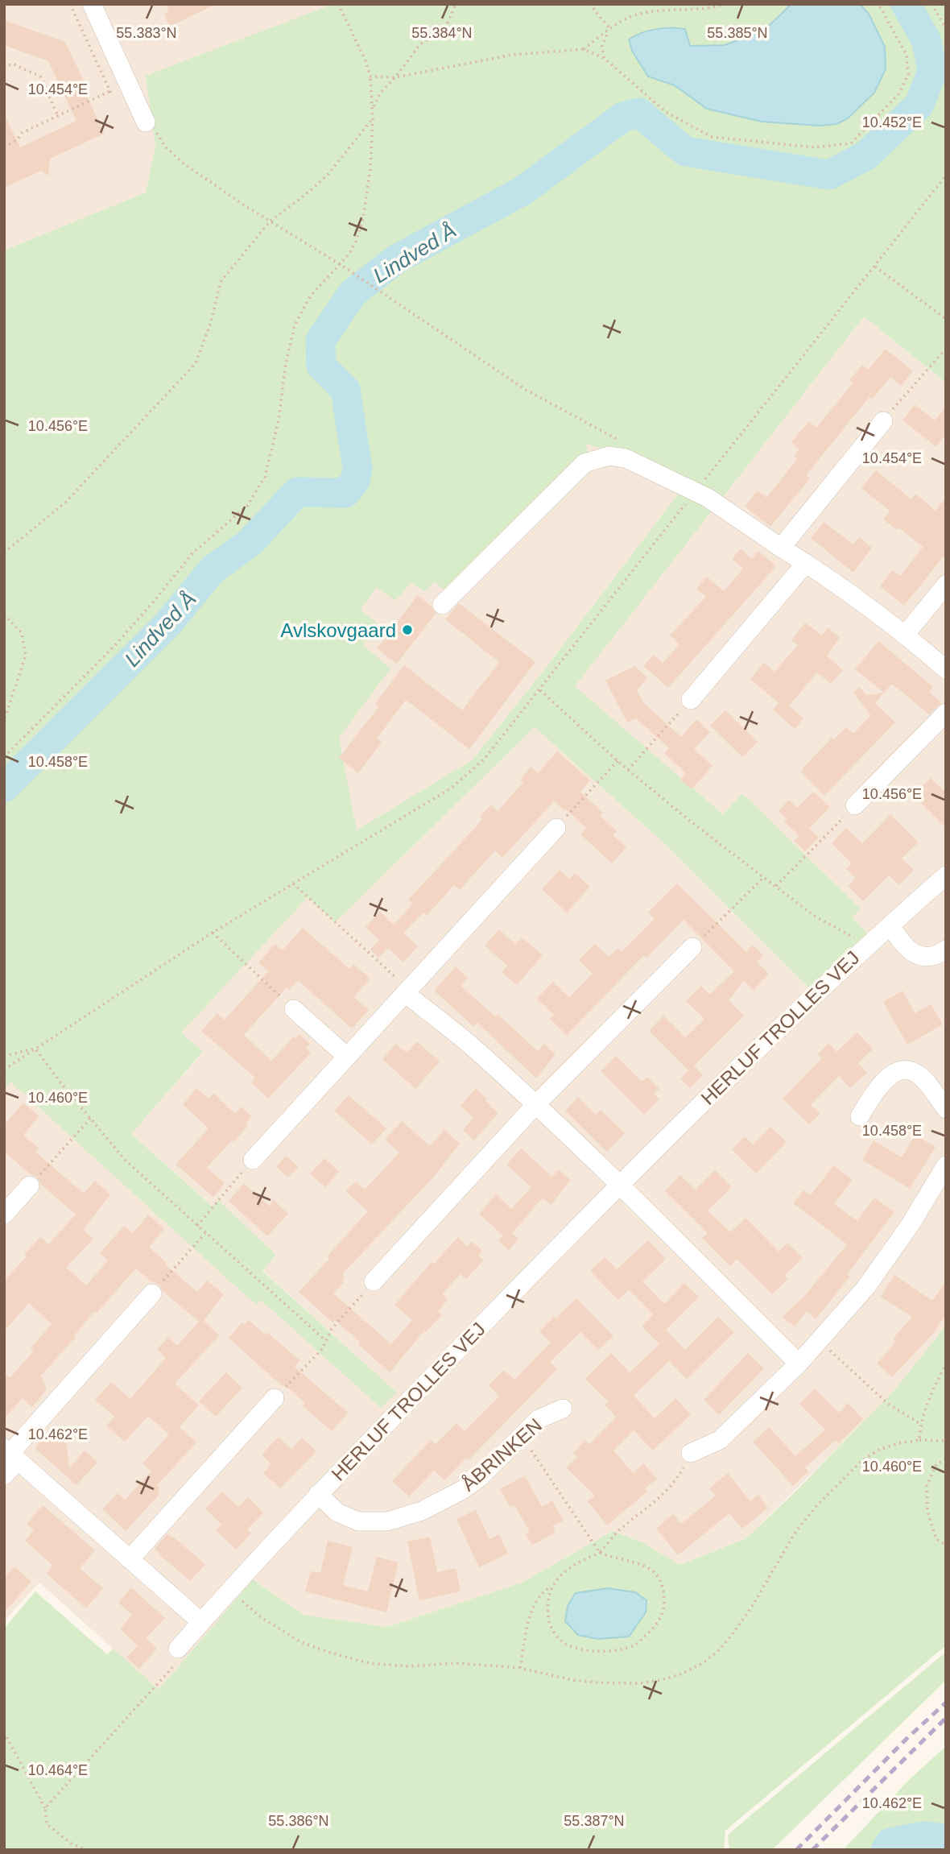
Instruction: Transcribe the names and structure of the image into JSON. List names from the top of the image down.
{
  "streets": {
    "street": ["HERLUF TROLLES VEJ", "ÅBRINKEN"]
  },
  "crossings": [
    ["HERLUF TROLLES VEJ", "ÅBRINKEN"]
  ],
  "water": ["Lindved Å"],
  "places": ["Avlskovgaard"],
  "coordinates": [
    "55.384°N",
    "55.385°N",
    "55.383°N",
    "10.454°E",
    "10.452°E",
    "10.456°E",
    "10.458°E",
    "10.460°E",
    "10.462°E",
    "10.464°E",
    "55.386°N",
    "55.387°N"
  ]
}
